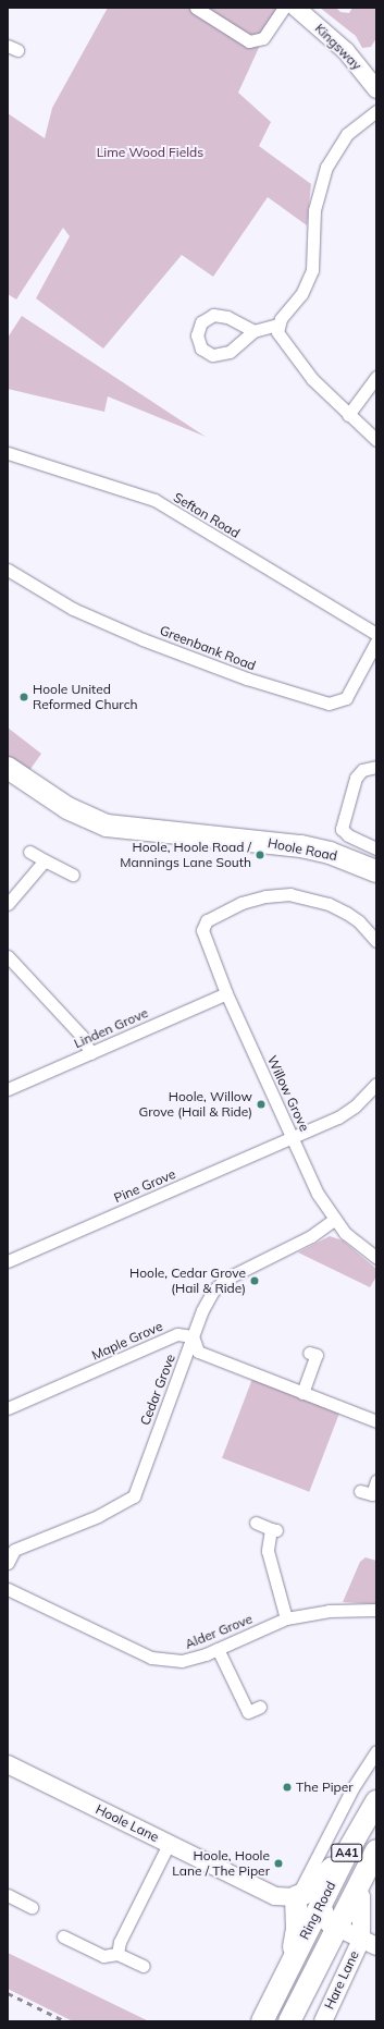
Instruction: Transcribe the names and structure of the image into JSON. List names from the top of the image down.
{
  "streets": {
    "highway": ["Hoole Road", "A41", "Ring Road"],
    "street": [
      "Kingsway",
      "Sefton Road",
      "Greenbank Road",
      "Linden Grove",
      "Willow Grove",
      "Pine Grove",
      "Maple Grove",
      "Cedar Grove",
      "Alder Grove",
      "Hoole Lane",
      "Hare Lane"
    ]
  },
  "crossings": [
    ["Linden Grove", "Willow Grove"],
    ["Willow Grove", "Pine Grove"],
    ["Willow Grove", "Cedar Grove"],
    ["Maple Grove", "Cedar Grove"]
  ],
  "parks": ["Lime Wood Fields"],
  "places": [
    "Hoole United Reformed Church",
    "Hoole, Hoole Road / Mannings Lane South",
    "Hoole, Willow Grove (Hail & Ride)",
    "Hoole, Cedar Grove (Hail & Ride)",
    "The Piper",
    "Hoole, Hoole Lane / The Piper"
  ]
}
